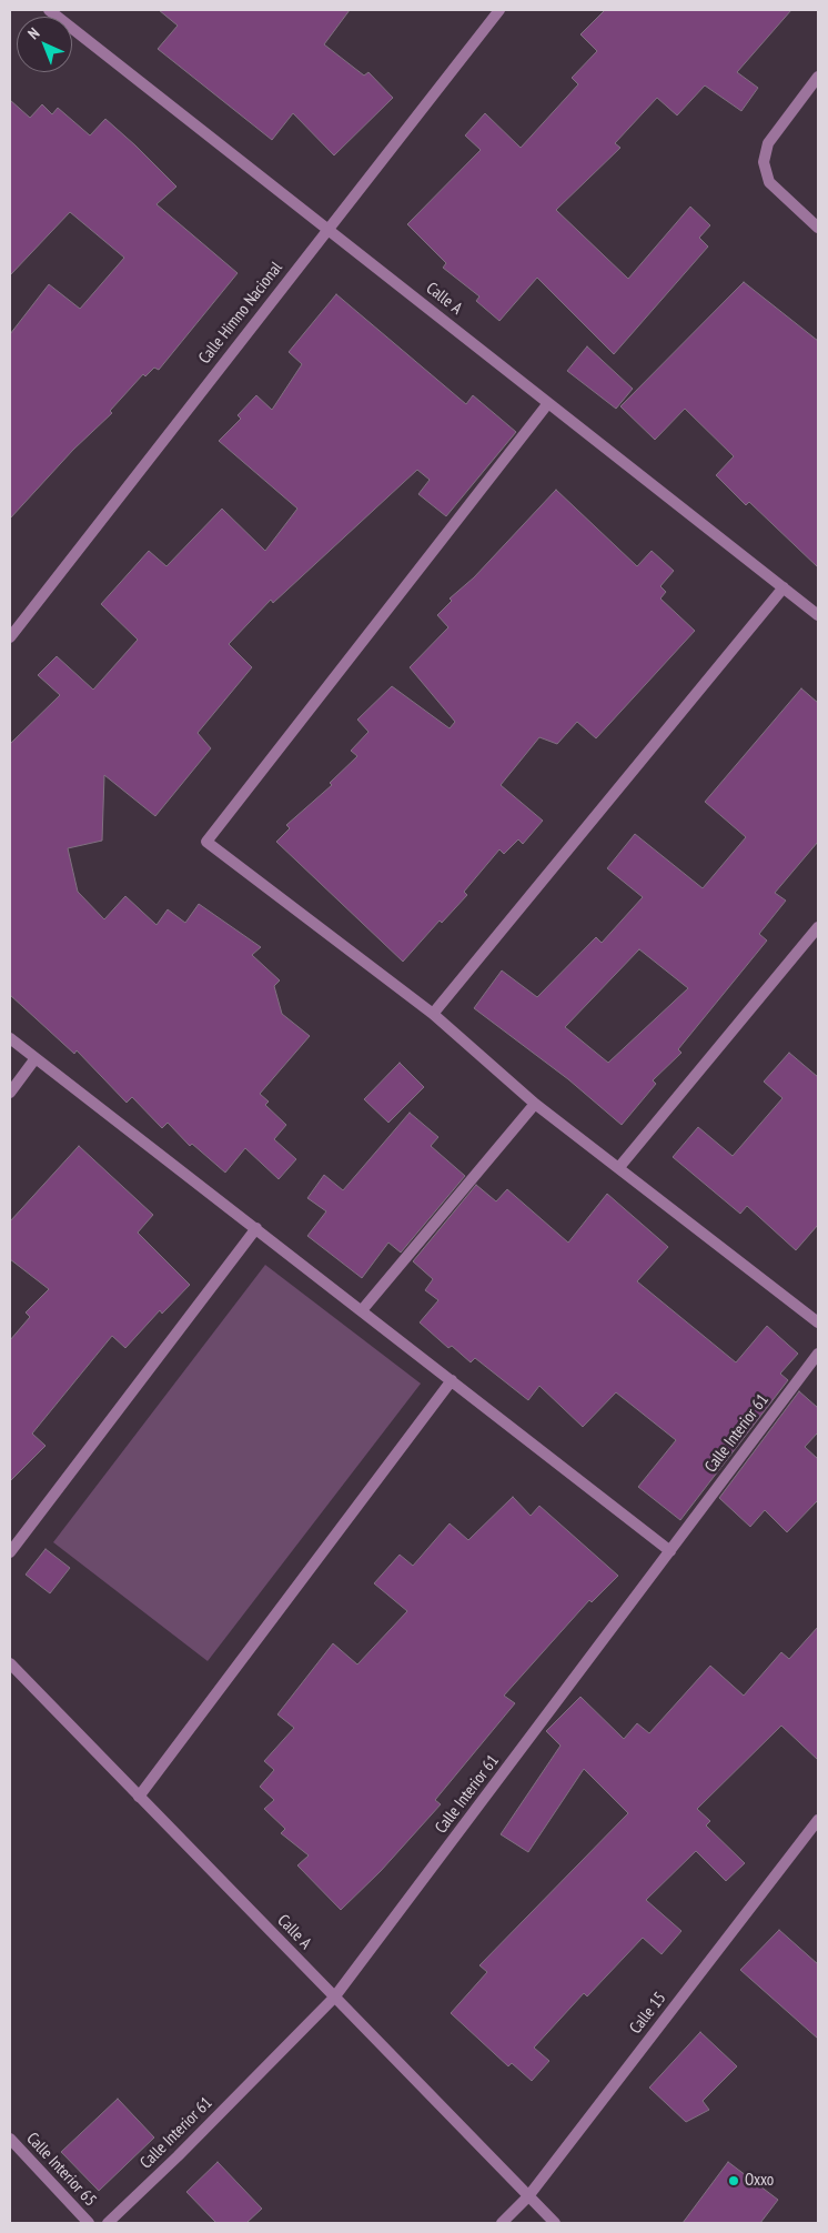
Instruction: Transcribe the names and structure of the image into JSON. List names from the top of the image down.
{
  "streets": {
    "street": [
      "Calle A",
      "Calle Himno Nacional",
      "Calle Interior 61",
      "Calle 15",
      "Calle Interior 65"
    ]
  },
  "crossings": [
    ["Calle A", "Calle Himno Nacional"],
    ["Calle A", "Calle Interior 61"],
    ["Calle A", "Calle 15"]
  ],
  "places": ["Oxxo"],
  "north": "top left"
}
